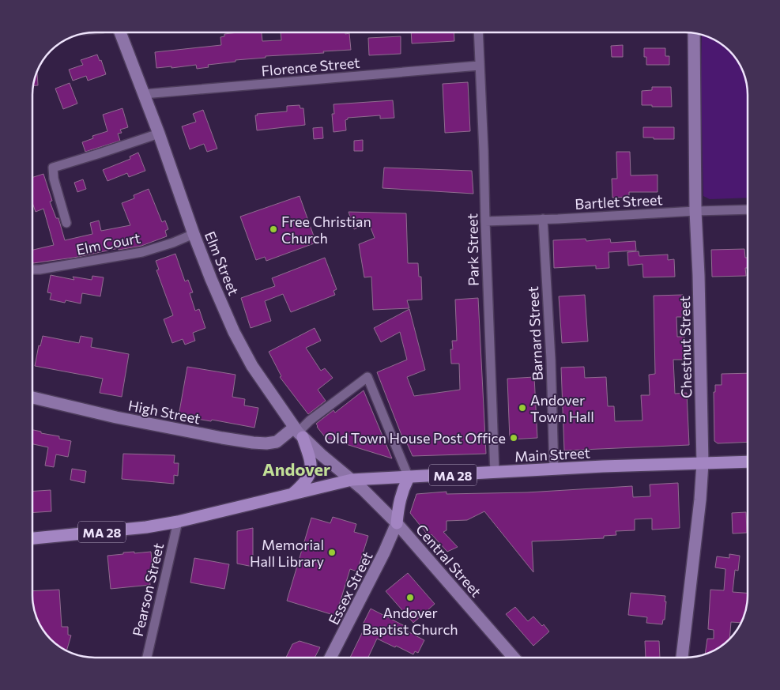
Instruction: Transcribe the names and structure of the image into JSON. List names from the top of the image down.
{
  "streets": {
    "main road": [
      "Elm Street",
      "Chestnut Street",
      "High Street",
      "Main Street",
      "MA 28",
      "Central Street",
      "Essex Street"
    ],
    "street": [
      "Florence Street",
      "Bartlet Street",
      "Elm Court",
      "Park Street",
      "Barnard Street",
      "Pearson Street"
    ]
  },
  "crossings": [
    ["Florence Street", "Park Street"],
    ["Florence Street", "Elm Street"],
    ["Bartlet Street", "Park Street"],
    ["Bartlet Street", "Barnard Street"],
    ["Bartlet Street", "Chestnut Street"],
    ["Elm Court", "Elm Street"],
    ["Park Street", "Main Street"],
    ["Elm Street", "High Street"],
    ["Elm Street", "Main Street"],
    ["Elm Street", "MA 28"],
    ["Elm Street", "Central Street"],
    ["Barnard Street", "Main Street"],
    ["Chestnut Street", "Main Street"],
    ["Main Street", "MA 28"],
    ["Main Street", "Central Street"],
    ["MA 28", "Central Street"],
    ["MA 28", "Pearson Street"],
    ["Central Street", "Essex Street"]
  ],
  "districts": ["Andover"],
  "places": [
    "Free Christian Church",
    "Andover Town Hall",
    "Old Town House Post Office",
    "Memorial Hall Library",
    "Andover Baptist Church"
  ]
}
